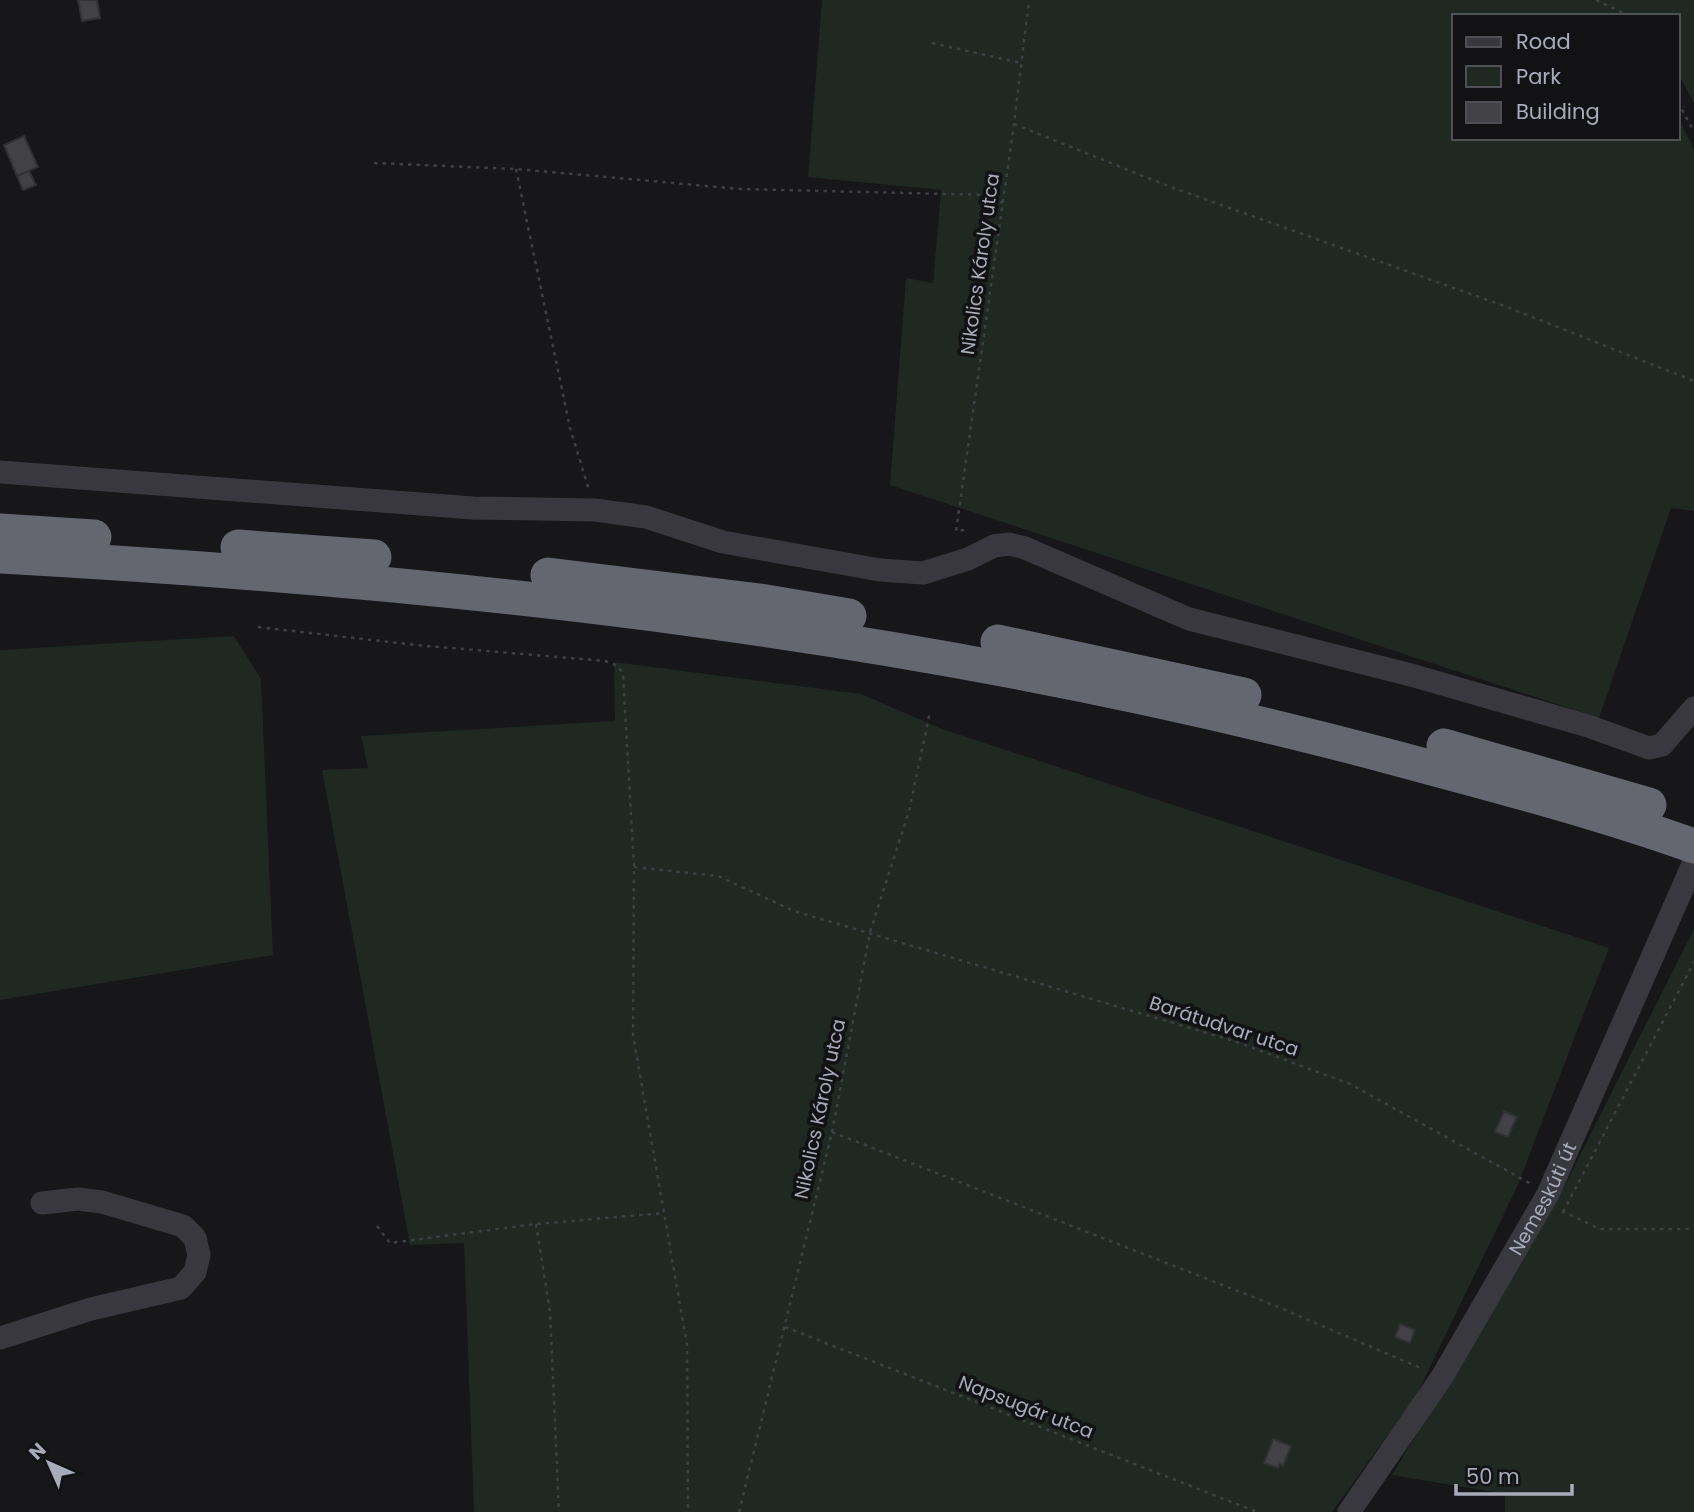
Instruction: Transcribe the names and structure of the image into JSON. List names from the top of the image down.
{
  "streets": {
    "street": ["Nemeskúti út"],
    "path": ["Nikolics Károly utca", "Barátudvar utca", "Napsugár utca"]
  },
  "crossings": [
    ["Nikolics Károly utca", "Barátudvar utca"],
    ["Nikolics Károly utca", "Napsugár utca"],
    ["Barátudvar utca", "Nemeskúti út"]
  ],
  "legend": ["Road", "Park", "Building"],
  "scale_bar": "50 m",
  "north": "top left"
}
